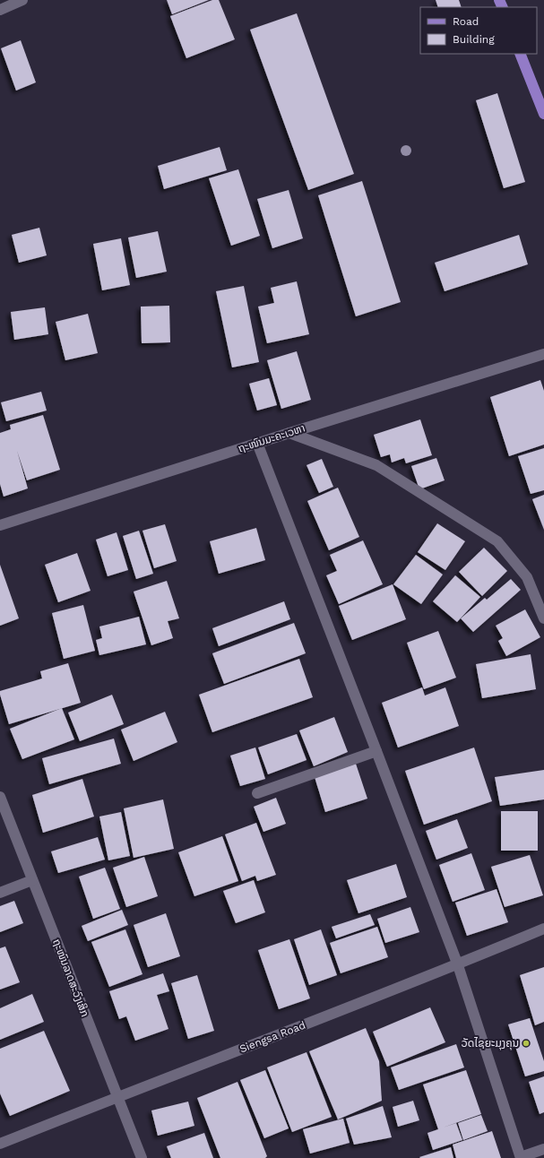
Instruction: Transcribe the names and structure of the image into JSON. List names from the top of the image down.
{
  "streets": {
    "street": ["ຖະໜົນມະຄະເວຫາ", "ຖະໜົນລາດສະວົງເສິກ", "Siengsa Road"]
  },
  "crossings": [
    ["ຖະໜົນລາດສະວົງເສິກ", "Siengsa Road"]
  ],
  "places": ["ວັດໄຊຍະມຸງຄຸນ"],
  "legend": ["Road", "Building"]
}
